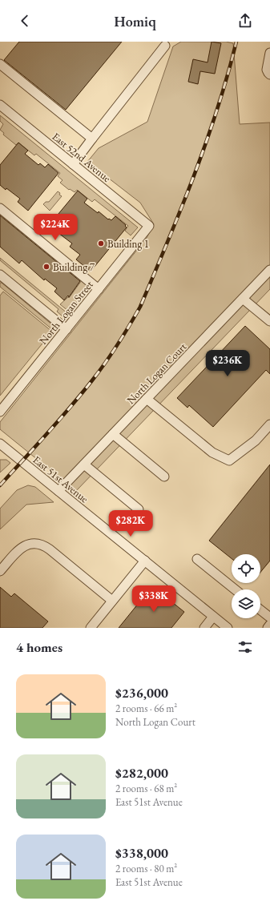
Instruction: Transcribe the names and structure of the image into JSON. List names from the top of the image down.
{
  "streets": {
    "street": [
      "East 52nd Avenue",
      "North Logan Street",
      "North Logan Court",
      "East 51st Avenue"
    ]
  },
  "crossings": [
    ["East 52nd Avenue", "North Logan Street"],
    ["North Logan Court", "East 51st Avenue"]
  ],
  "places": ["Building 1", "Building 7"],
  "page": {
    "header": "Homiq",
    "price": [
      "$224K",
      "$236K",
      "$282K",
      "$338K"
    ],
    "heading": "4 homes",
    "list": [
      {
        "name": "$236,000",
        "note": "2 rooms · 66 m² · North Logan Court"
      },
      {
        "name": "$282,000",
        "note": "2 rooms · 68 m² · East 51st Avenue"
      },
      {
        "name": "$338,000",
        "note": "2 rooms · 80 m² · East 51st Avenue"
      }
    ]
  }
}
